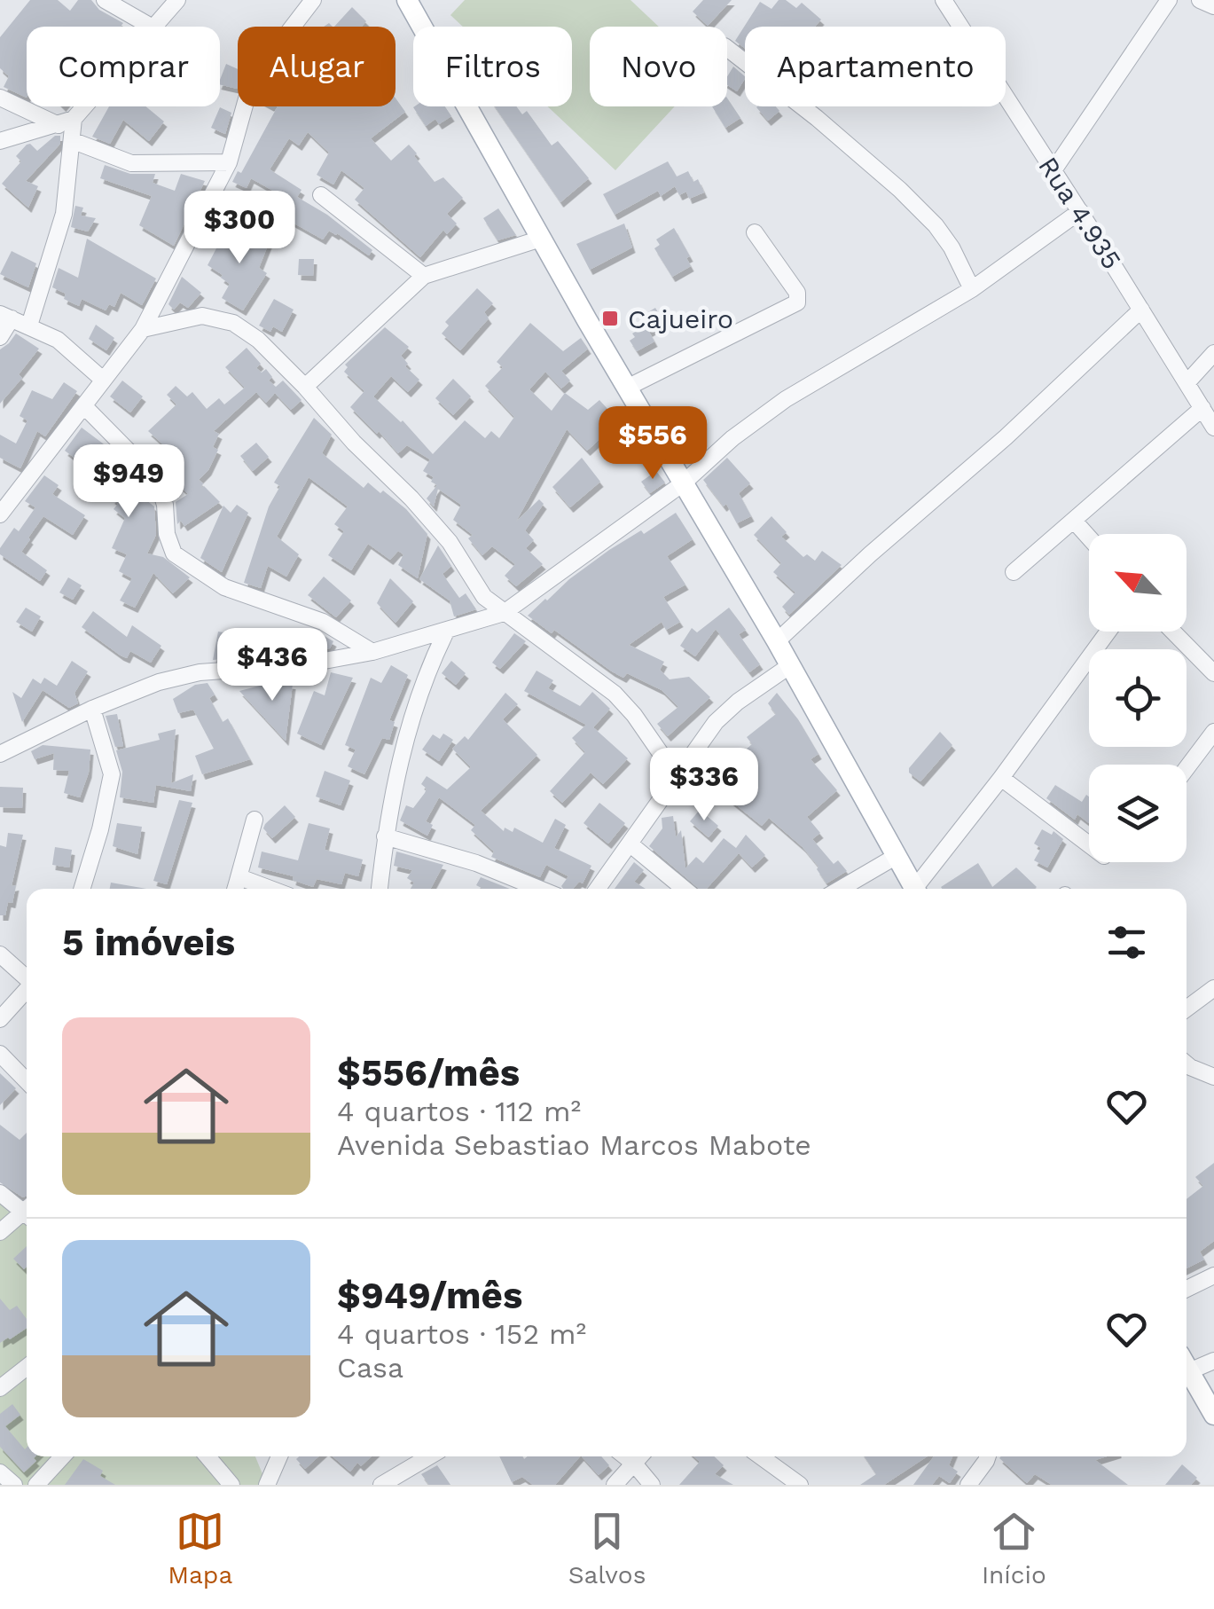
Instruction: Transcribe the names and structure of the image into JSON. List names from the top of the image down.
{
  "streets": {
    "street": ["Rua 4.935"]
  },
  "places": {
    "transit": ["Cajueiro"]
  },
  "north": "top left",
  "page": {
    "chip": [
      "Comprar",
      "Alugar",
      "Filtros",
      "Novo",
      "Apartamento"
    ],
    "price": [
      "$300",
      "$556",
      "$949",
      "$436",
      "$336"
    ],
    "heading": "5 imóveis",
    "list": [
      {
        "name": "$556/mês",
        "note": "4 quartos · 112 m² · Avenida Sebastiao Marcos Mabote"
      },
      {
        "name": "$949/mês",
        "note": "4 quartos · 152 m² · Casa"
      }
    ],
    "tabs": ["Mapa", "Salvos", "Início"]
  }
}
